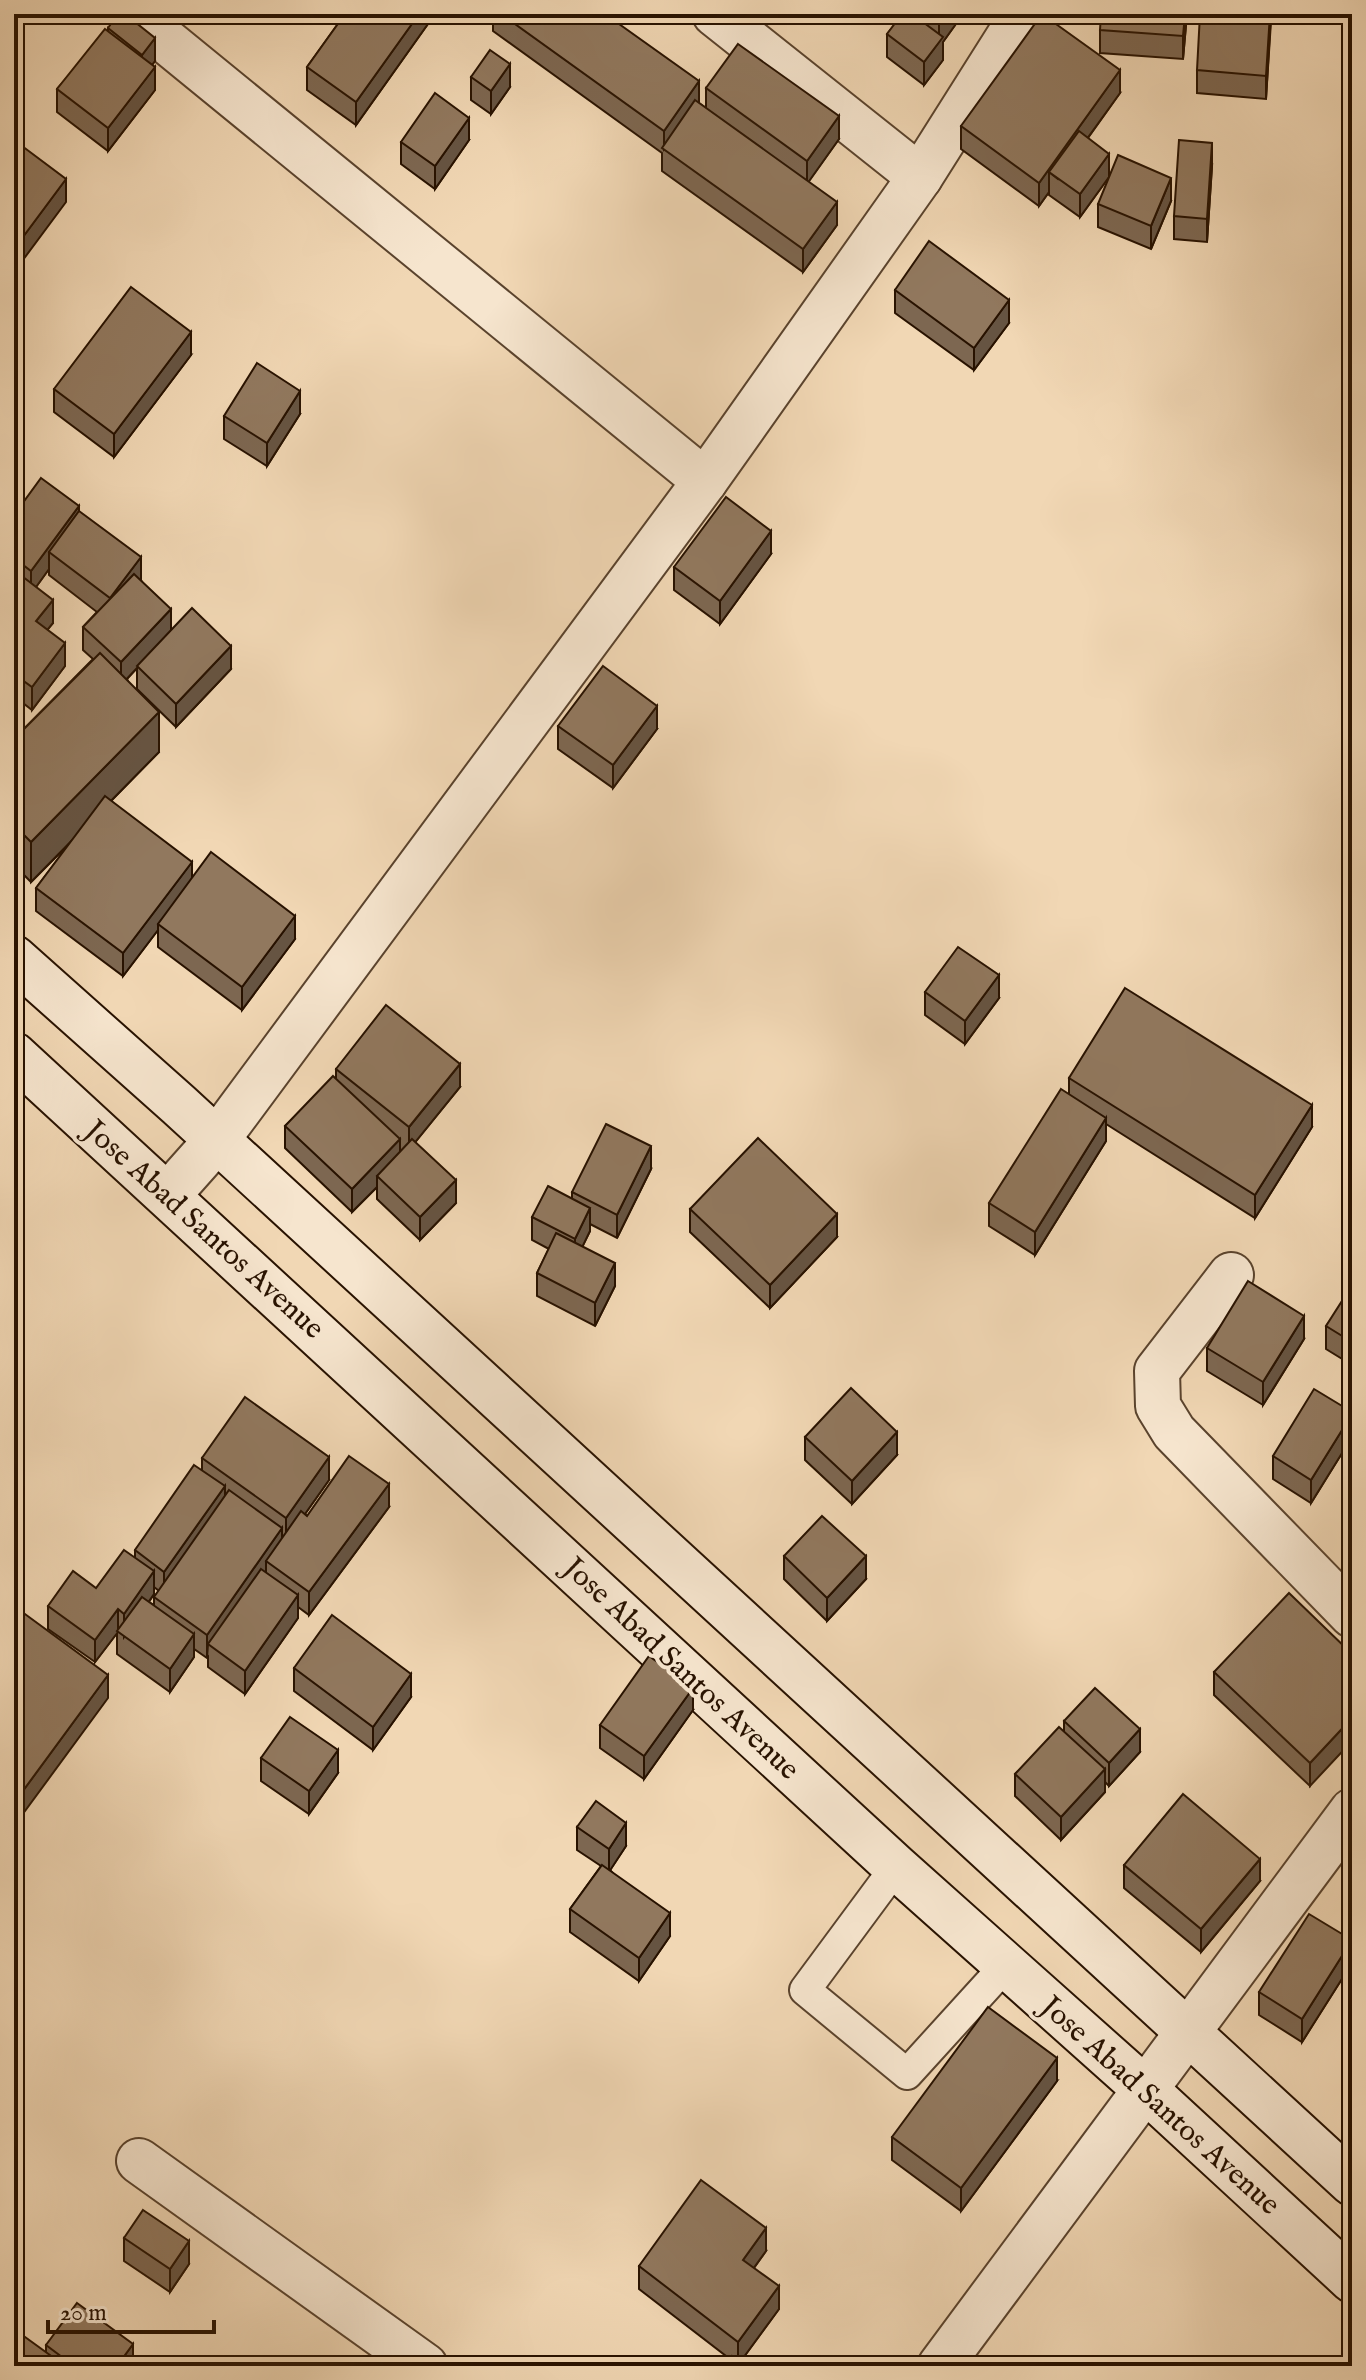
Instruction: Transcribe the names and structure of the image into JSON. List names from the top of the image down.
{
  "streets": {
    "street": ["Jose Abad Santos Avenue"]
  },
  "scale_bar": "20 m"
}
